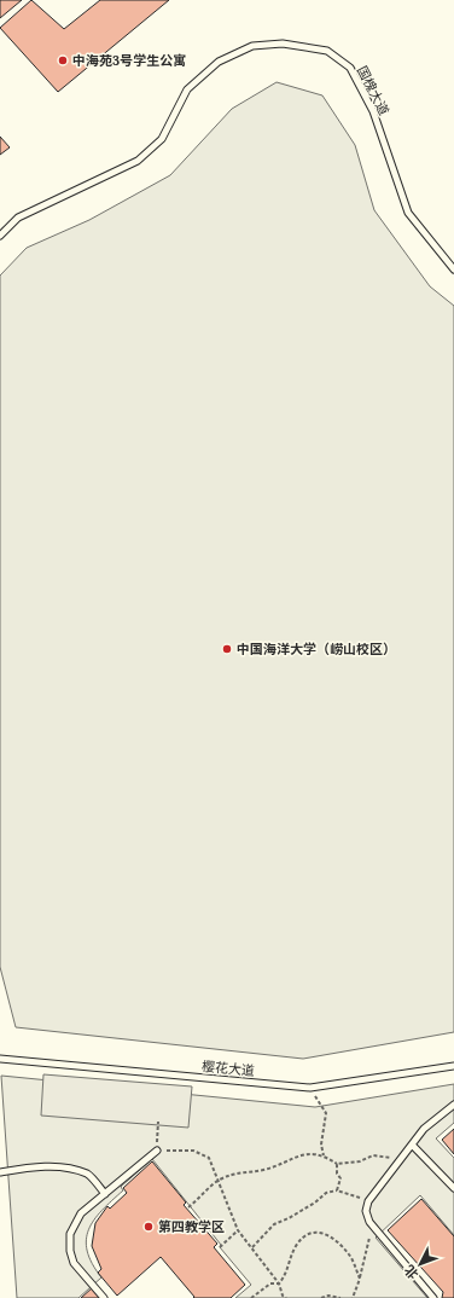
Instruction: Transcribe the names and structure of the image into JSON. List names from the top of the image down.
{
  "streets": {
    "lane": ["国槐大道", "樱花大道"]
  },
  "places": ["中海苑3号学生公寓", "中国海洋大学（崂山校区）", "第四教学区"],
  "north": "bottom left"
}
